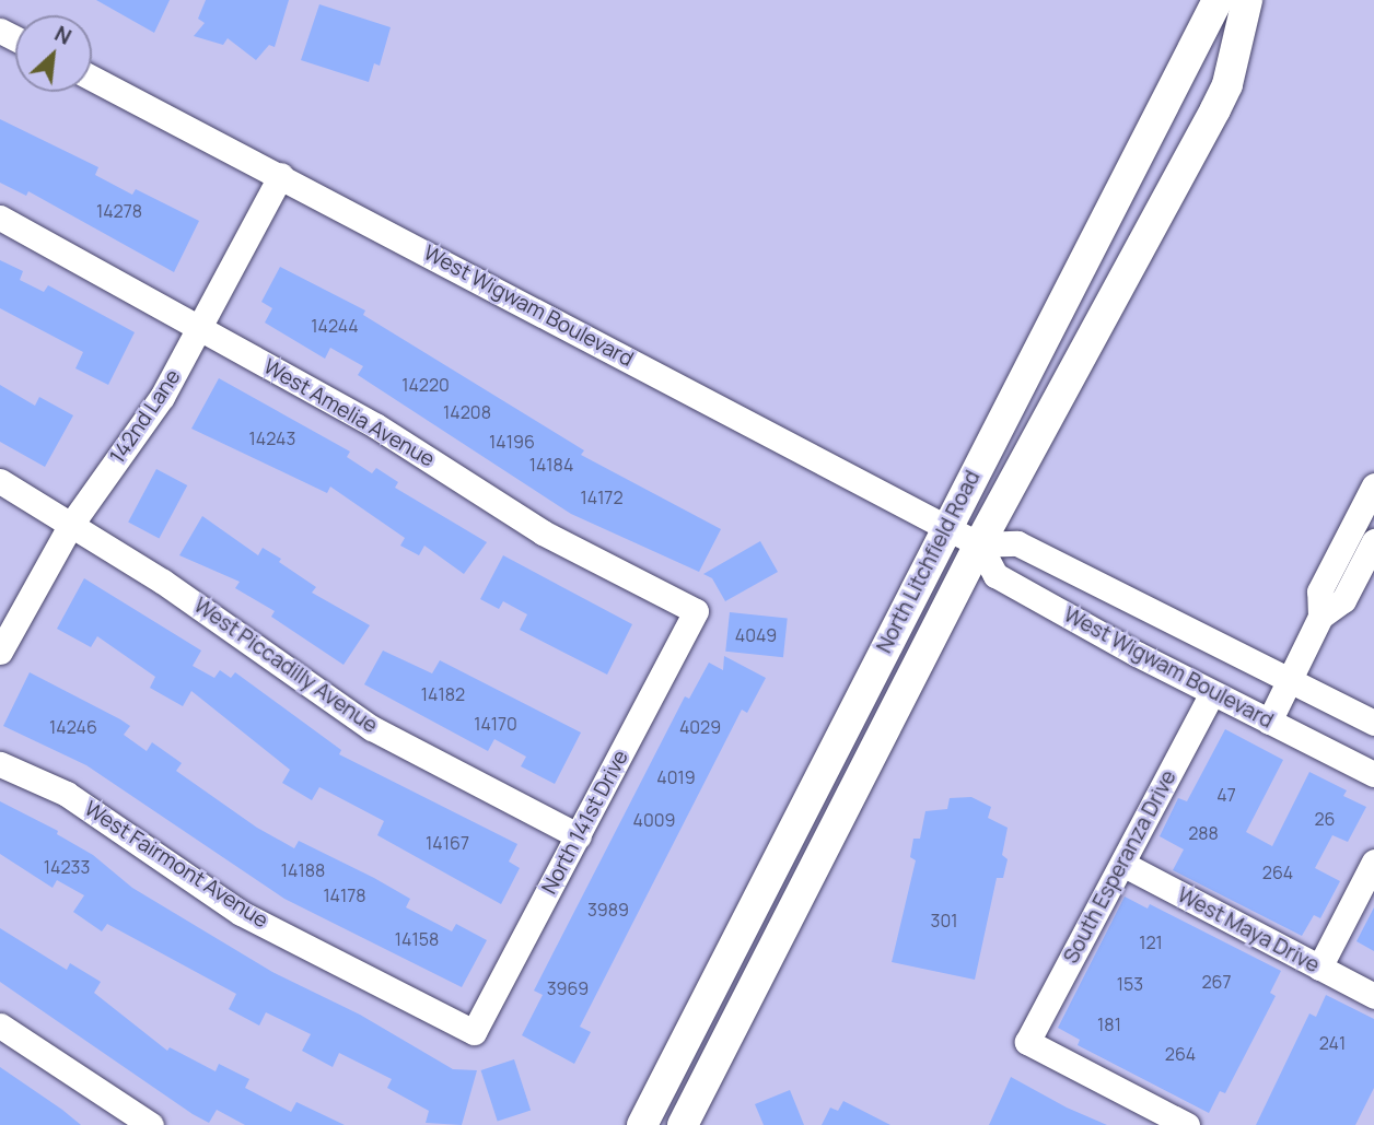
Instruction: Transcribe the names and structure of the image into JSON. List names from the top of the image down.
{
  "streets": {
    "main road": ["North Litchfield Road"],
    "street": [
      "West Wigwam Boulevard",
      "West Amelia Avenue",
      "142nd Lane",
      "West Piccadilly Avenue",
      "North 141st Drive",
      "West Fairmont Avenue",
      "South Esperanza Drive",
      "West Maya Drive"
    ]
  },
  "crossings": [
    ["West Wigwam Boulevard", "142nd Lane"],
    ["West Wigwam Boulevard", "North Litchfield Road"],
    ["West Wigwam Boulevard", "South Esperanza Drive"],
    ["West Amelia Avenue", "142nd Lane"],
    ["West Amelia Avenue", "North 141st Drive"],
    ["142nd Lane", "West Piccadilly Avenue"],
    ["West Piccadilly Avenue", "North 141st Drive"],
    ["North 141st Drive", "West Fairmont Avenue"],
    ["South Esperanza Drive", "West Maya Drive"]
  ],
  "house_numbers": [
    "14278",
    "14244",
    "14220",
    "14208",
    "14243",
    "14196",
    "14184",
    "14172",
    "4049",
    "14182",
    "14170",
    "14246",
    "4029",
    "4019",
    "47",
    "26",
    "4009",
    "288",
    "14167",
    "14233",
    "14188",
    "264",
    "14178",
    "3989",
    "301",
    "14158",
    "121",
    "267",
    "153",
    "3969",
    "181",
    "241",
    "264"
  ],
  "north": "top right"
}
